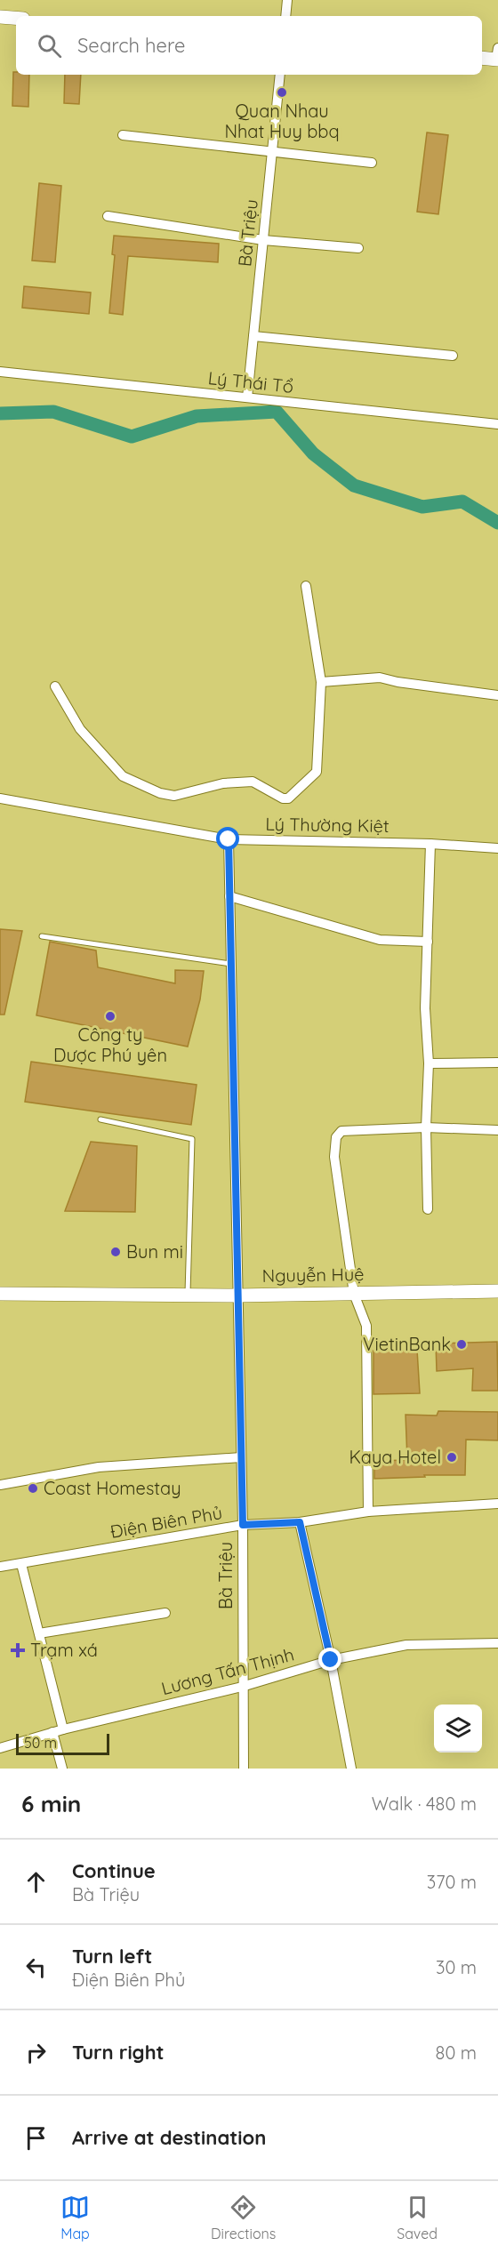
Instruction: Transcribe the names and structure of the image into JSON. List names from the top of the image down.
{
  "streets": {
    "main road": ["Nguyễn Huệ"],
    "street": [
      "Bà Triệu",
      "Lý Thái Tổ",
      "Lý Thường Kiệt",
      "Điện Biên Phủ",
      "Lương Tấn Thịnh"
    ]
  },
  "crossings": [
    ["Bà Triệu", "Lý Thái Tổ"],
    ["Bà Triệu", "Lý Thường Kiệt"],
    ["Bà Triệu", "Nguyễn Huệ"],
    ["Bà Triệu", "Điện Biên Phủ"],
    ["Bà Triệu", "Lương Tấn Thịnh"]
  ],
  "places": {
    "other": [
      "Quan Nhau Nhat Huy bbq",
      "Công ty Dược Phú yên",
      "Bun mi",
      "VietinBank",
      "Kaya Hotel",
      "Coast Homestay"
    ],
    "health": ["Trạm xá"]
  },
  "scale_bar": "50 m",
  "page": {
    "search": "Search here",
    "scale": "50 m",
    "heading": ["6 min", "Walk · 480 m"],
    "list": [
      ["Continue", "Bà Triệu", "370 m"],
      ["Turn left", "Điện Biên Phủ", "30 m"],
      ["Turn right", "80 m"],
      "Arrive at destination"
    ],
    "nav": ["Map", "Directions", "Saved"]
  }
}
